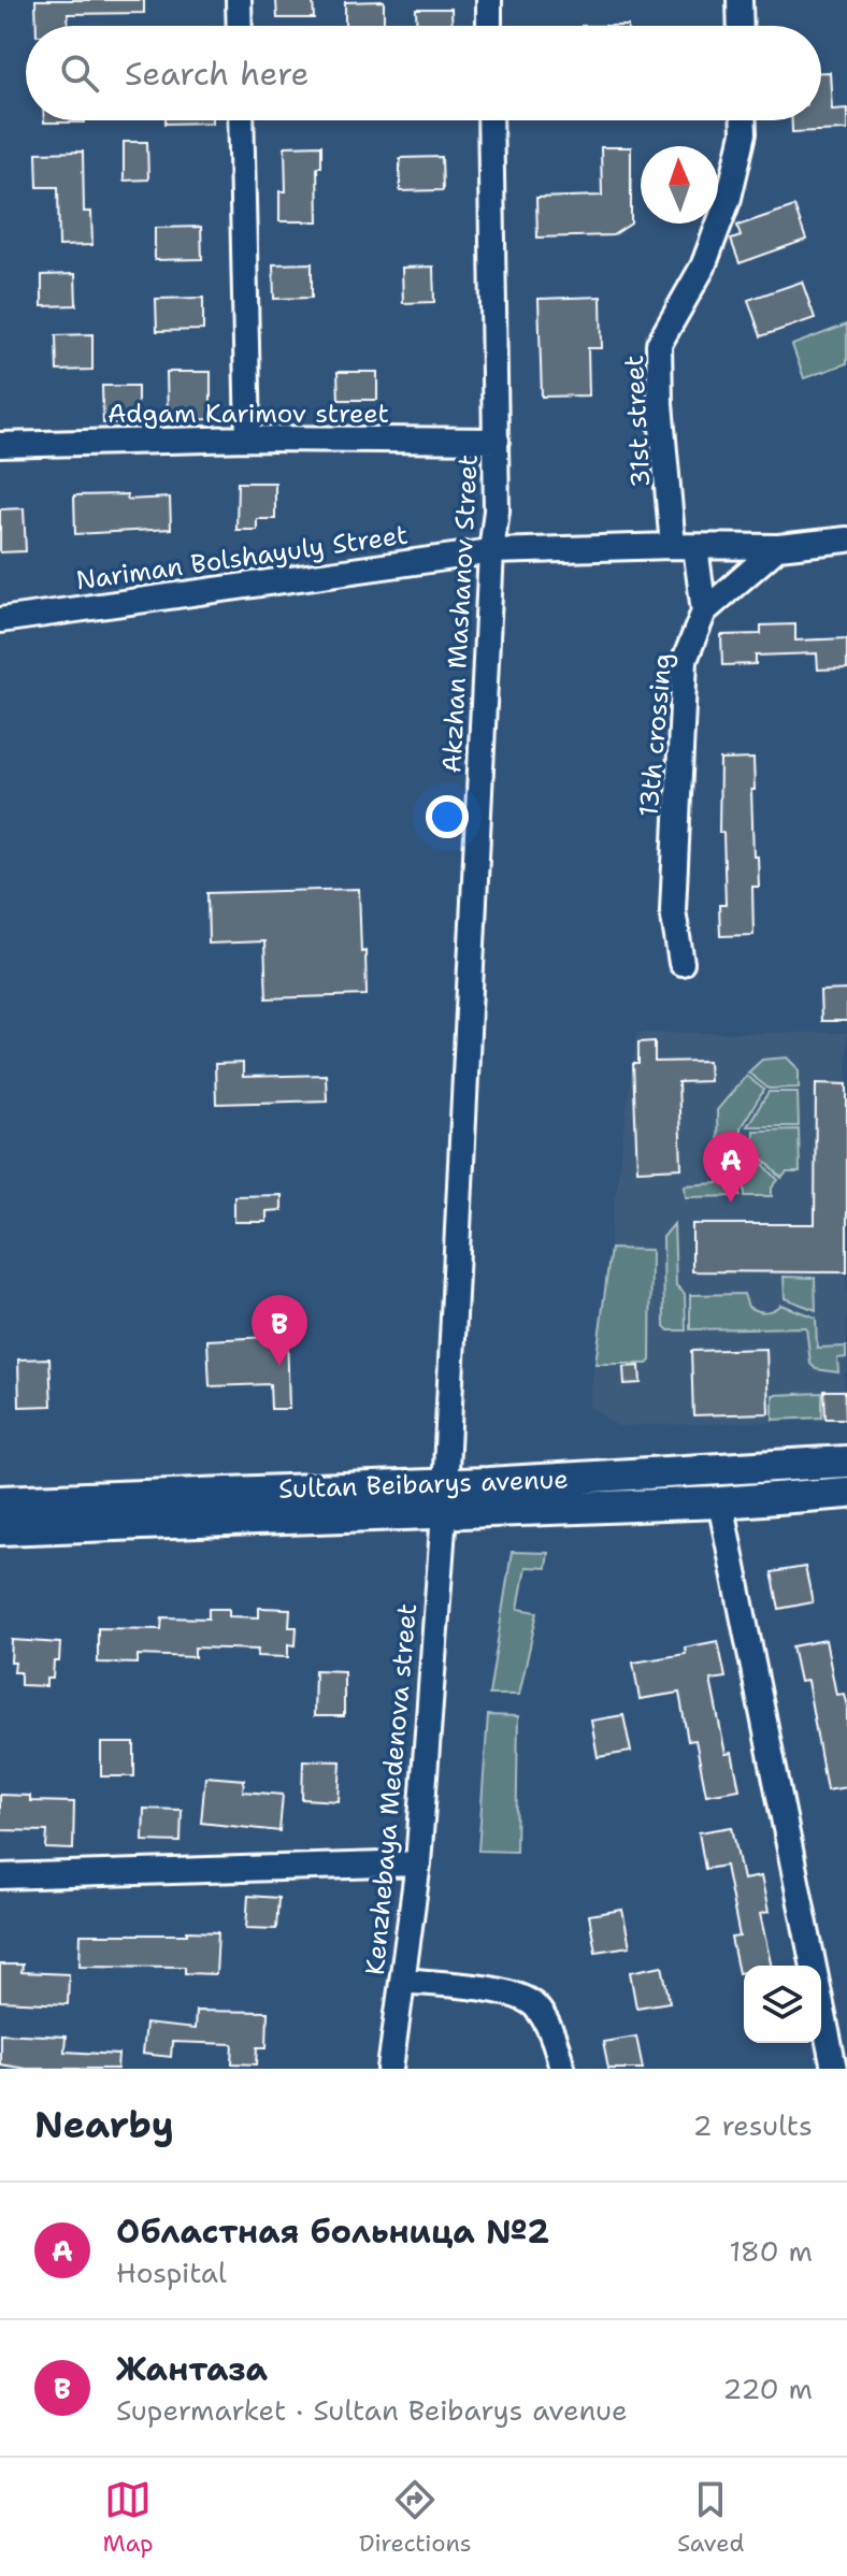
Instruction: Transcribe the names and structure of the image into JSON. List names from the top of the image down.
{
  "streets": {
    "main road": ["Sultan Beibarys avenue"],
    "street": [
      "Adgam Karimov street",
      "31st street",
      "Nariman Bolshayuly Street",
      "Akzhan Mashanov Street",
      "13th crossing",
      "Kenzhebaya Medenova street"
    ]
  },
  "crossings": [
    ["Adgam Karimov street", "Akzhan Mashanov Street"],
    ["31st street", "Nariman Bolshayuly Street"],
    ["31st street", "13th crossing"],
    ["Nariman Bolshayuly Street", "Akzhan Mashanov Street"],
    ["Nariman Bolshayuly Street", "13th crossing"],
    ["Akzhan Mashanov Street", "Sultan Beibarys avenue"],
    ["Akzhan Mashanov Street", "Kenzhebaya Medenova street"],
    ["Sultan Beibarys avenue", "Kenzhebaya Medenova street"]
  ],
  "north": "top",
  "page": {
    "search": "Search here",
    "pins": ["A", "B"],
    "heading": ["Nearby", "2 results"],
    "list": [
      {
        "mark": "A",
        "name": "Областная больница №2",
        "note": "Hospital",
        "value": "180 m"
      },
      {
        "mark": "B",
        "name": "Жантаза",
        "note": "Supermarket · Sultan Beibarys avenue",
        "value": "220 m"
      }
    ],
    "nav": ["Map", "Directions", "Saved"]
  }
}
